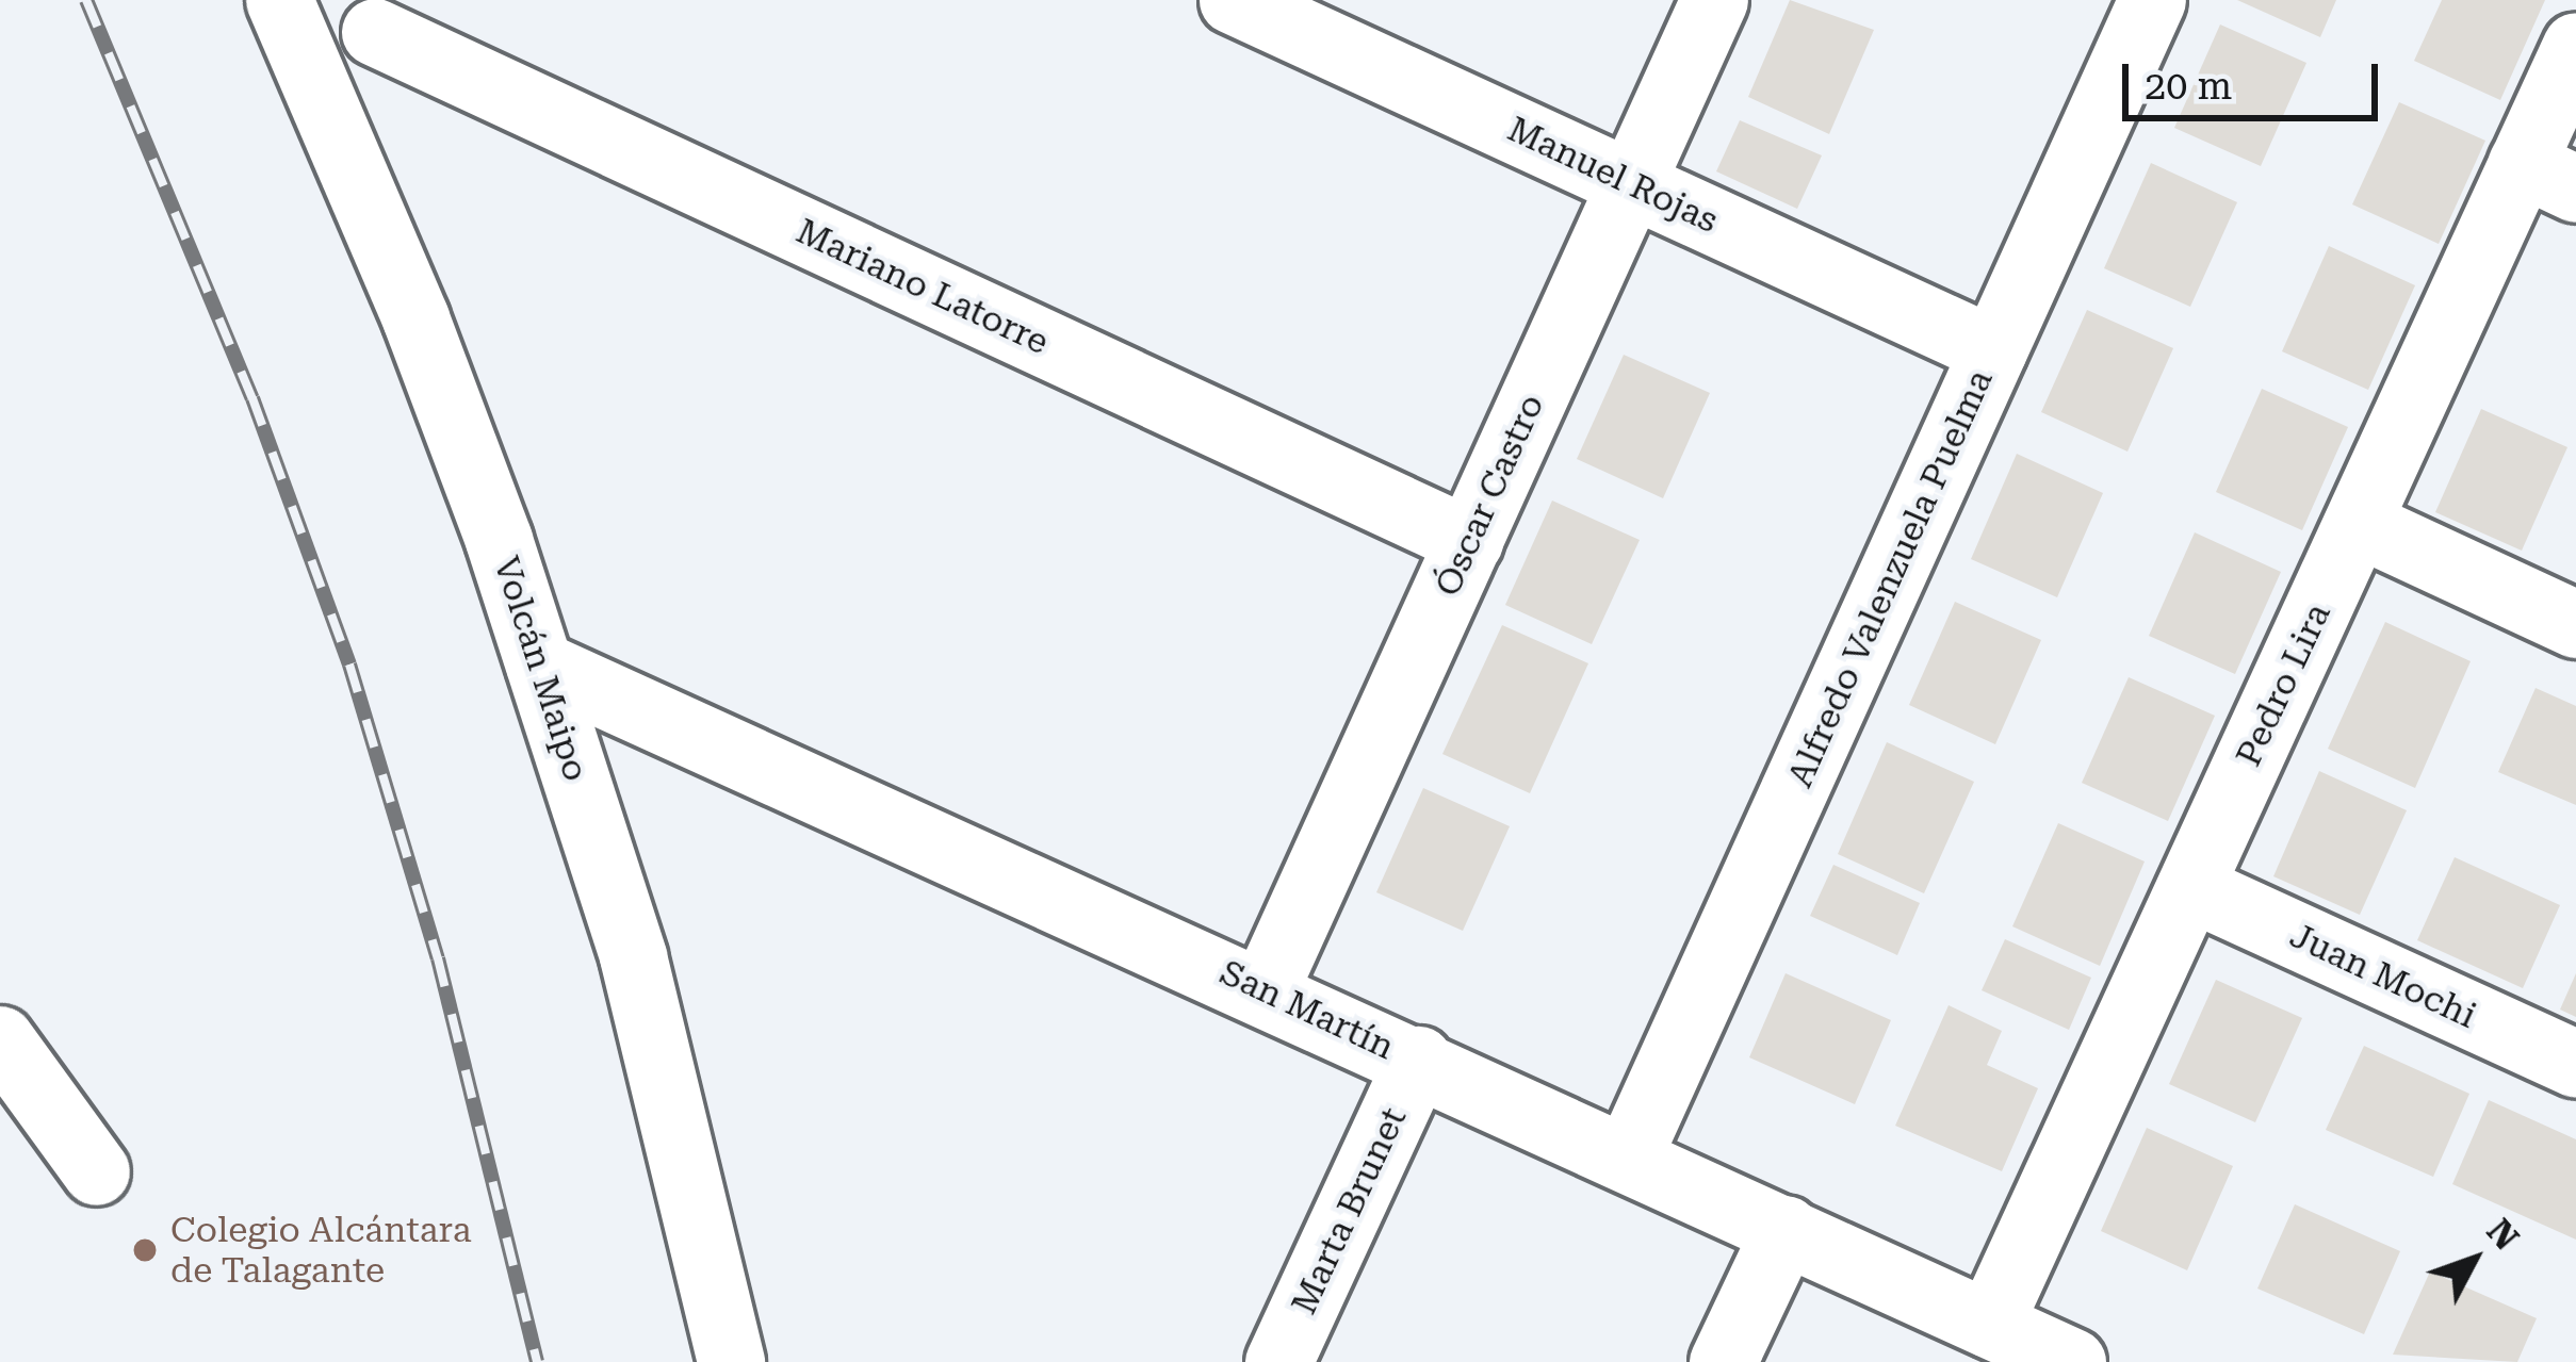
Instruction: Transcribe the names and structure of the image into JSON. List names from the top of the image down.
{
  "streets": {
    "street": [
      "Manuel Rojas",
      "Mariano Latorre",
      "Óscar Castro",
      "Alfredo Valenzuela Puelma",
      "Volcán Maipo",
      "Pedro Lira",
      "Juan Mochi",
      "San Martín",
      "Marta Brunet"
    ]
  },
  "crossings": [
    ["Manuel Rojas", "Óscar Castro"],
    ["Manuel Rojas", "Alfredo Valenzuela Puelma"],
    ["Mariano Latorre", "Óscar Castro"],
    ["Óscar Castro", "San Martín"],
    ["Alfredo Valenzuela Puelma", "San Martín"],
    ["Volcán Maipo", "San Martín"],
    ["Pedro Lira", "Juan Mochi"],
    ["Pedro Lira", "San Martín"],
    ["San Martín", "Marta Brunet"]
  ],
  "places": ["Colegio Alcántara de Talagante"],
  "scale_bar": "20 m",
  "north": "top right"
}
